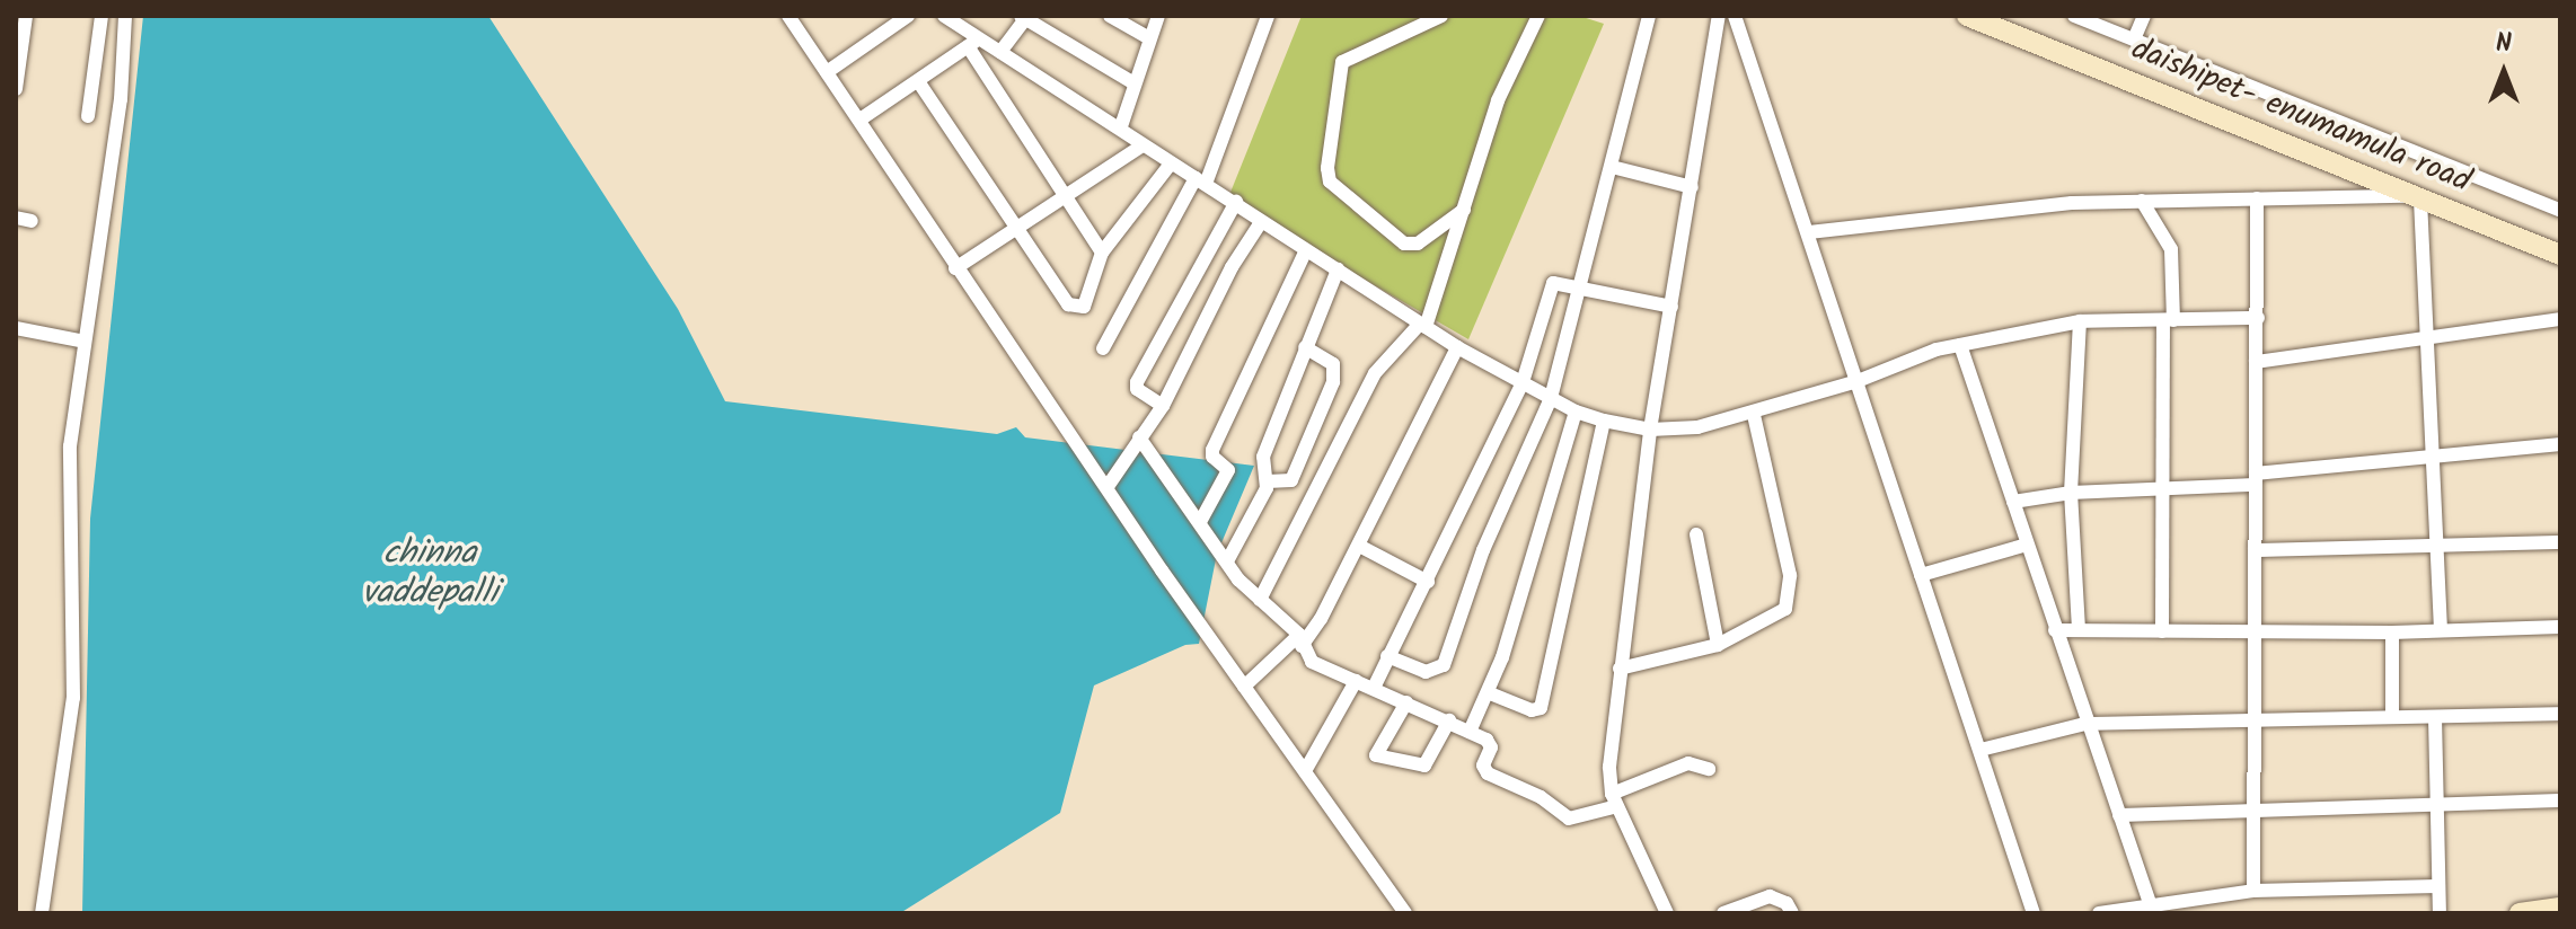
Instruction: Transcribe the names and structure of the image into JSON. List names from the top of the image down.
{
  "streets": {
    "street": ["daishipet- enumamula road"]
  },
  "water": ["chinna vaddepalli"],
  "north": "top"
}
